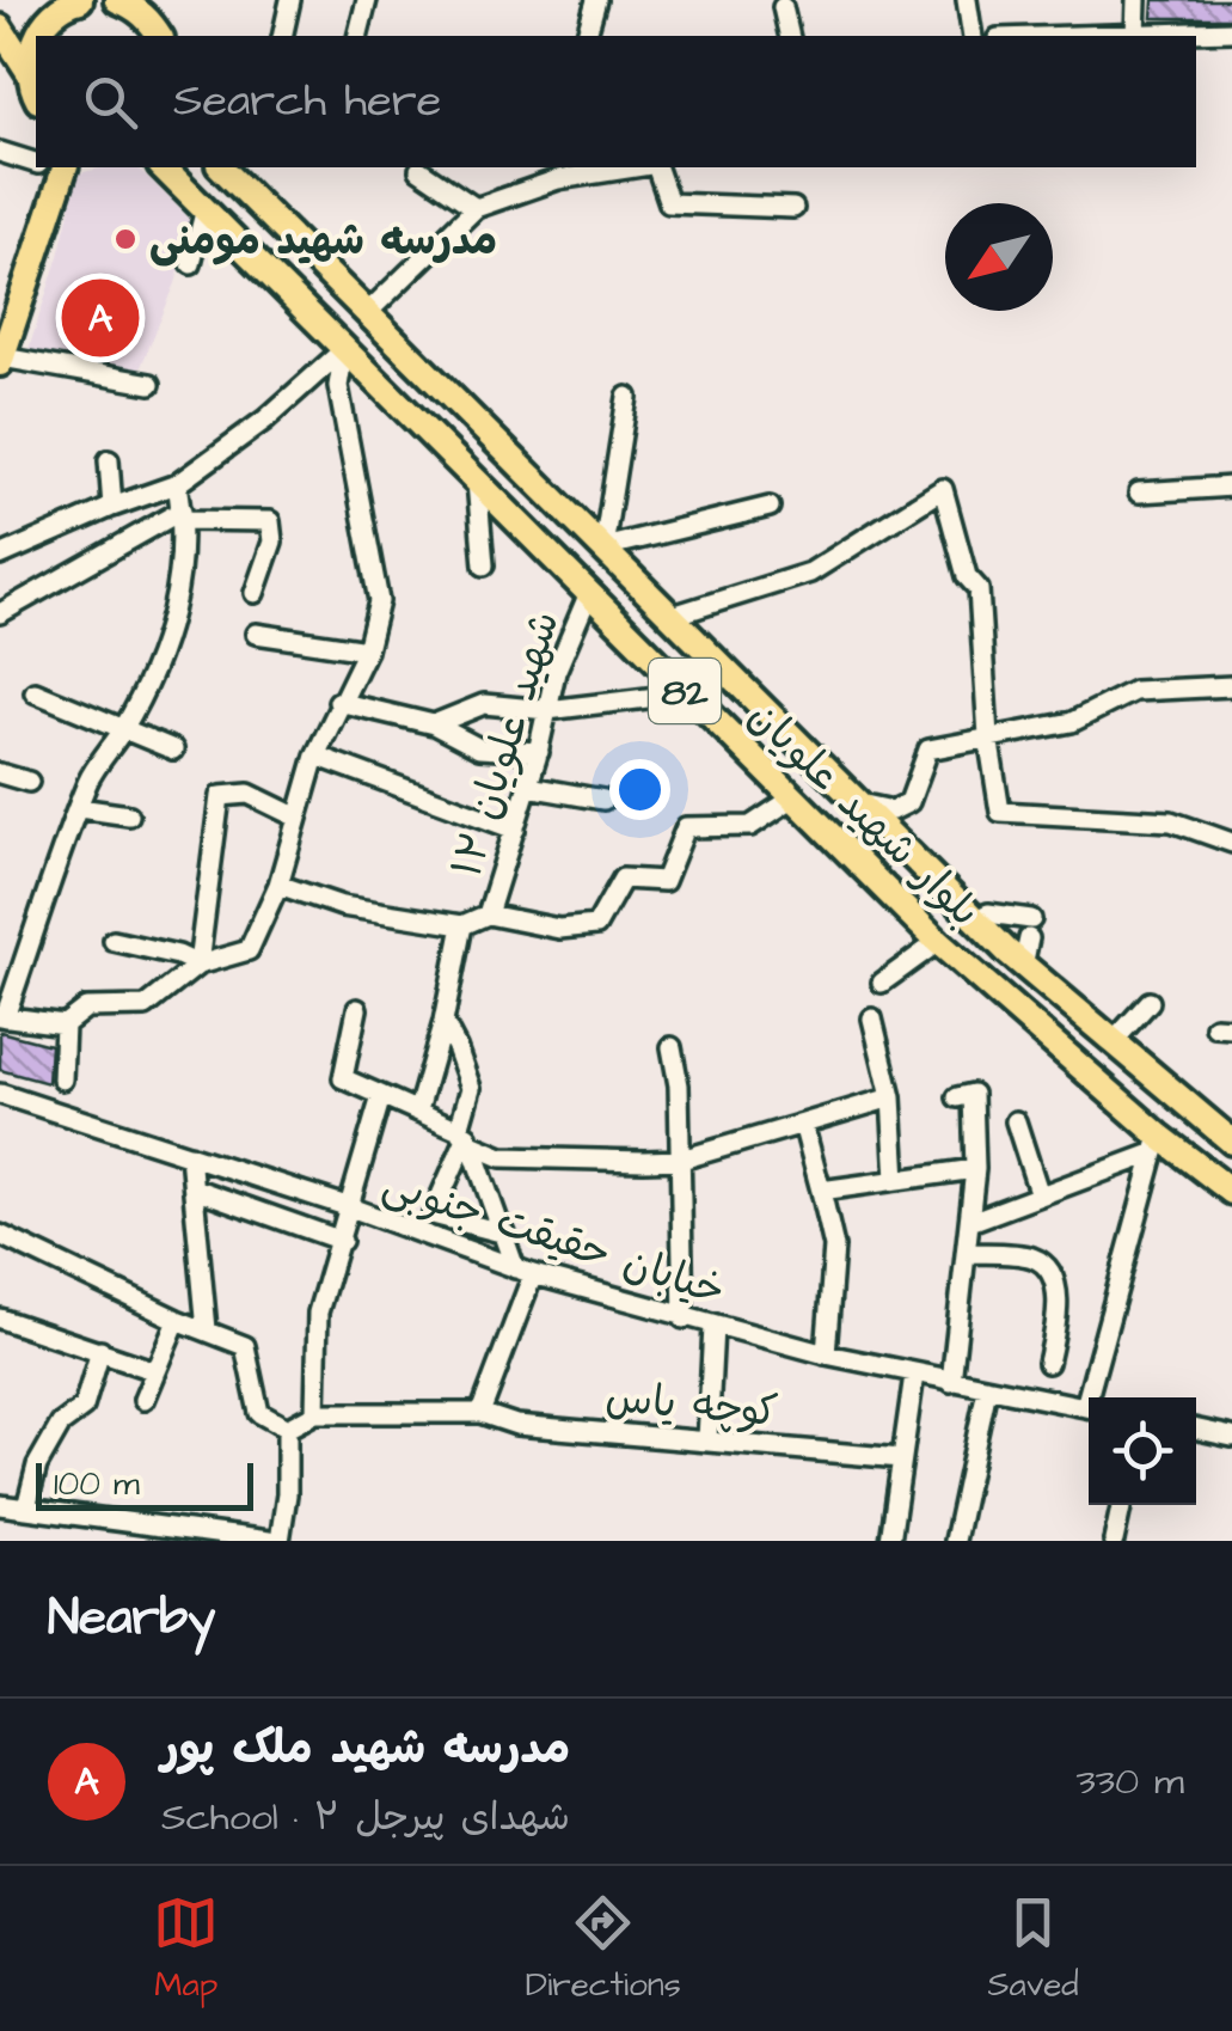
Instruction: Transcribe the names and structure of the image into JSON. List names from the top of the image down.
{
  "streets": {
    "main road": ["82", "بلوار شهید علویان"],
    "street": ["شهید علویان ۱۲", "خیابان حقیقت جنوبی", "کوچه یاس"]
  },
  "crossings": [
    ["شهید علویان ۱۲", "بلوار شهید علویان"]
  ],
  "places": ["مدرسه شهید مومنی"],
  "scale_bar": "100 m",
  "north": "bottom left",
  "page": {
    "search": "Search here",
    "pins": "A",
    "scale": "100 m",
    "heading": "Nearby",
    "list": [
      {
        "mark": "A",
        "name": "مدرسه شهید ملک پور",
        "note": "School · شهدای پیرجل ۲",
        "value": "330 m"
      }
    ],
    "nav": ["Map", "Directions", "Saved"]
  }
}
